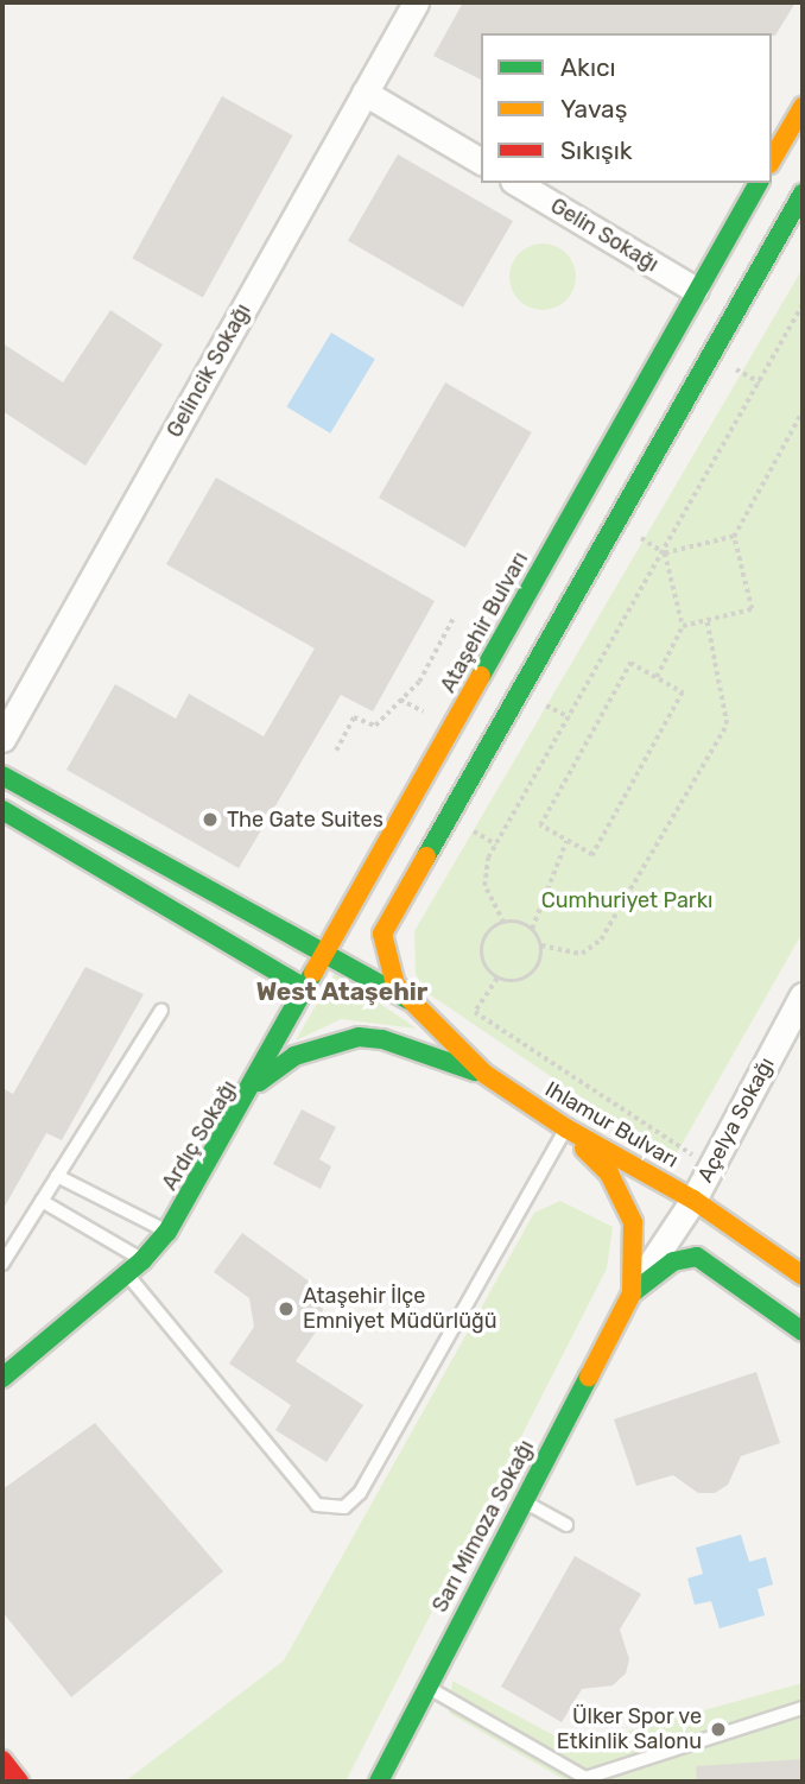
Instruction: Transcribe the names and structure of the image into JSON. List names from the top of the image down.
{
  "streets": {
    "main road": [
      "Ataşehir Bulvarı",
      "Ihlamur Bulvarı",
      "Ardıç Sokağı",
      "Sarı Mimoza Sokağı"
    ],
    "street": ["Gelin Sokağı", "Gelincik Sokağı", "Açelya Sokağı"]
  },
  "crossings": [
    ["Gelin Sokağı", "Ataşehir Bulvarı"],
    ["Ataşehir Bulvarı", "Ardıç Sokağı"],
    ["Açelya Sokağı", "Ihlamur Bulvarı"],
    ["Açelya Sokağı", "Sarı Mimoza Sokağı"],
    ["Ihlamur Bulvarı", "Ardıç Sokağı"]
  ],
  "districts": ["West Ataşehir"],
  "parks": ["Cumhuriyet Parkı"],
  "places": ["The Gate Suites", "Ataşehir İlçe Emniyet Müdürlüğü", "Ülker Spor ve Etkinlik Salonu"],
  "legend": ["Akıcı", "Yavaş", "Sıkışık"]
}
